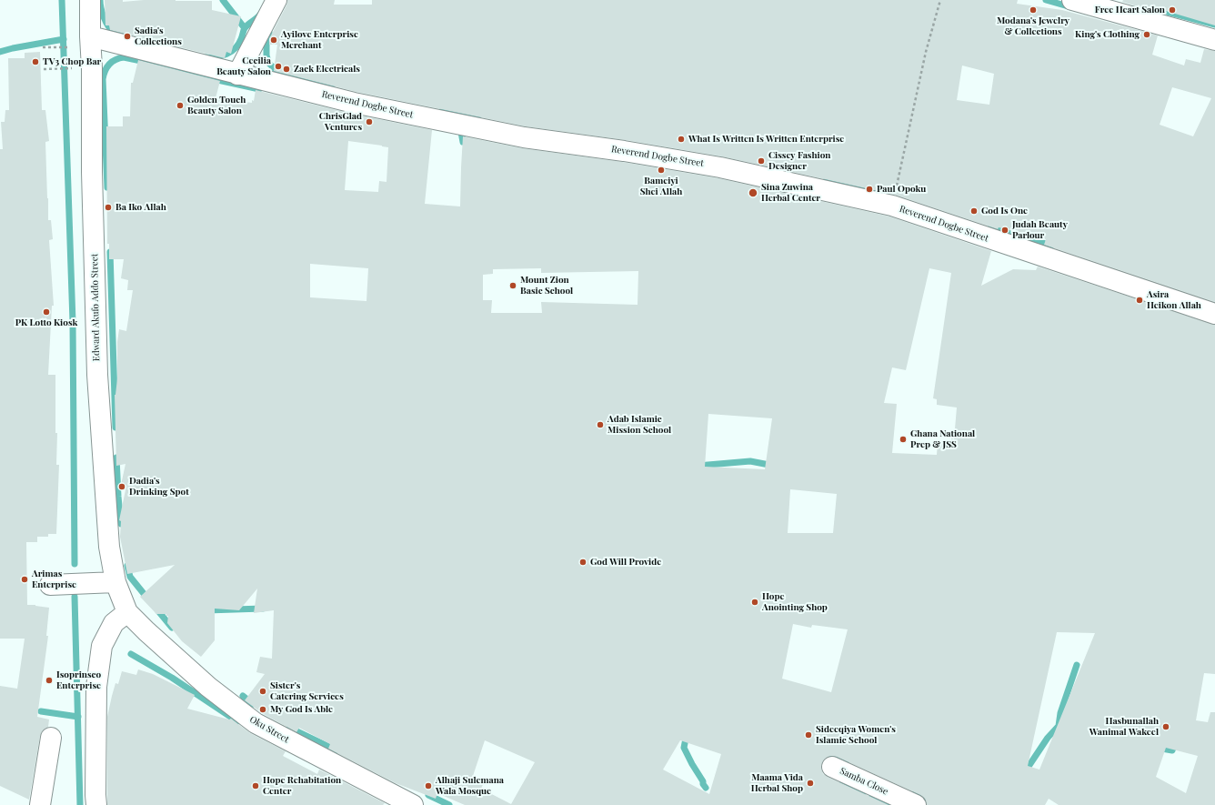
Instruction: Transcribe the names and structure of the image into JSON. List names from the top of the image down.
{
  "streets": {
    "street": [
      "Reverend Dogbe Street",
      "Edward Akufo Addo Street",
      "Oku Street",
      "Samba Close"
    ]
  },
  "crossings": [
    ["Reverend Dogbe Street", "Edward Akufo Addo Street"],
    ["Edward Akufo Addo Street", "Oku Street"]
  ],
  "places": [
    "Modana's Jewelry & Collections",
    "Free Heart Salon",
    "King's Clothing",
    "Sadia's Collections",
    "Ayilove Enterprise Merchant",
    "TV3 Chop Bar",
    "Cecilia Beauty Salon",
    "Zack Electricals",
    "Golden Touch Beauty Salon",
    "ChrisGlad Ventures",
    "What Is Written Is Written Enterprise",
    "Cissey Fashion Designer",
    "Bameiyi Shei Allah",
    "Paul Opoku",
    "Sina Zuwina Herbal Center",
    "Ba Iko Allah",
    "God Is One",
    "Judah Beauty Parlour",
    "Mount Zion Basic School",
    "Asira Heikon Allah",
    "PK Lotto Kiosk",
    "Adab Islamic Mission School",
    "Ghana National Prep & JSS",
    "Dadia's Drinking Spot",
    "God Will Provide",
    "Arimas Enterprise",
    "Hope Anointing Shop",
    "Isoprinsco Enterprise",
    "Sister's Catering Services",
    "My God Is Able",
    "Hasbunallah Wanimal Wakeel",
    "Sideeqiya Women's Islamic School",
    "Maama Vida Herbal Shop",
    "Hope Rehabitation Center",
    "Alhaji Sulemana Wala Mosque"
  ]
}
